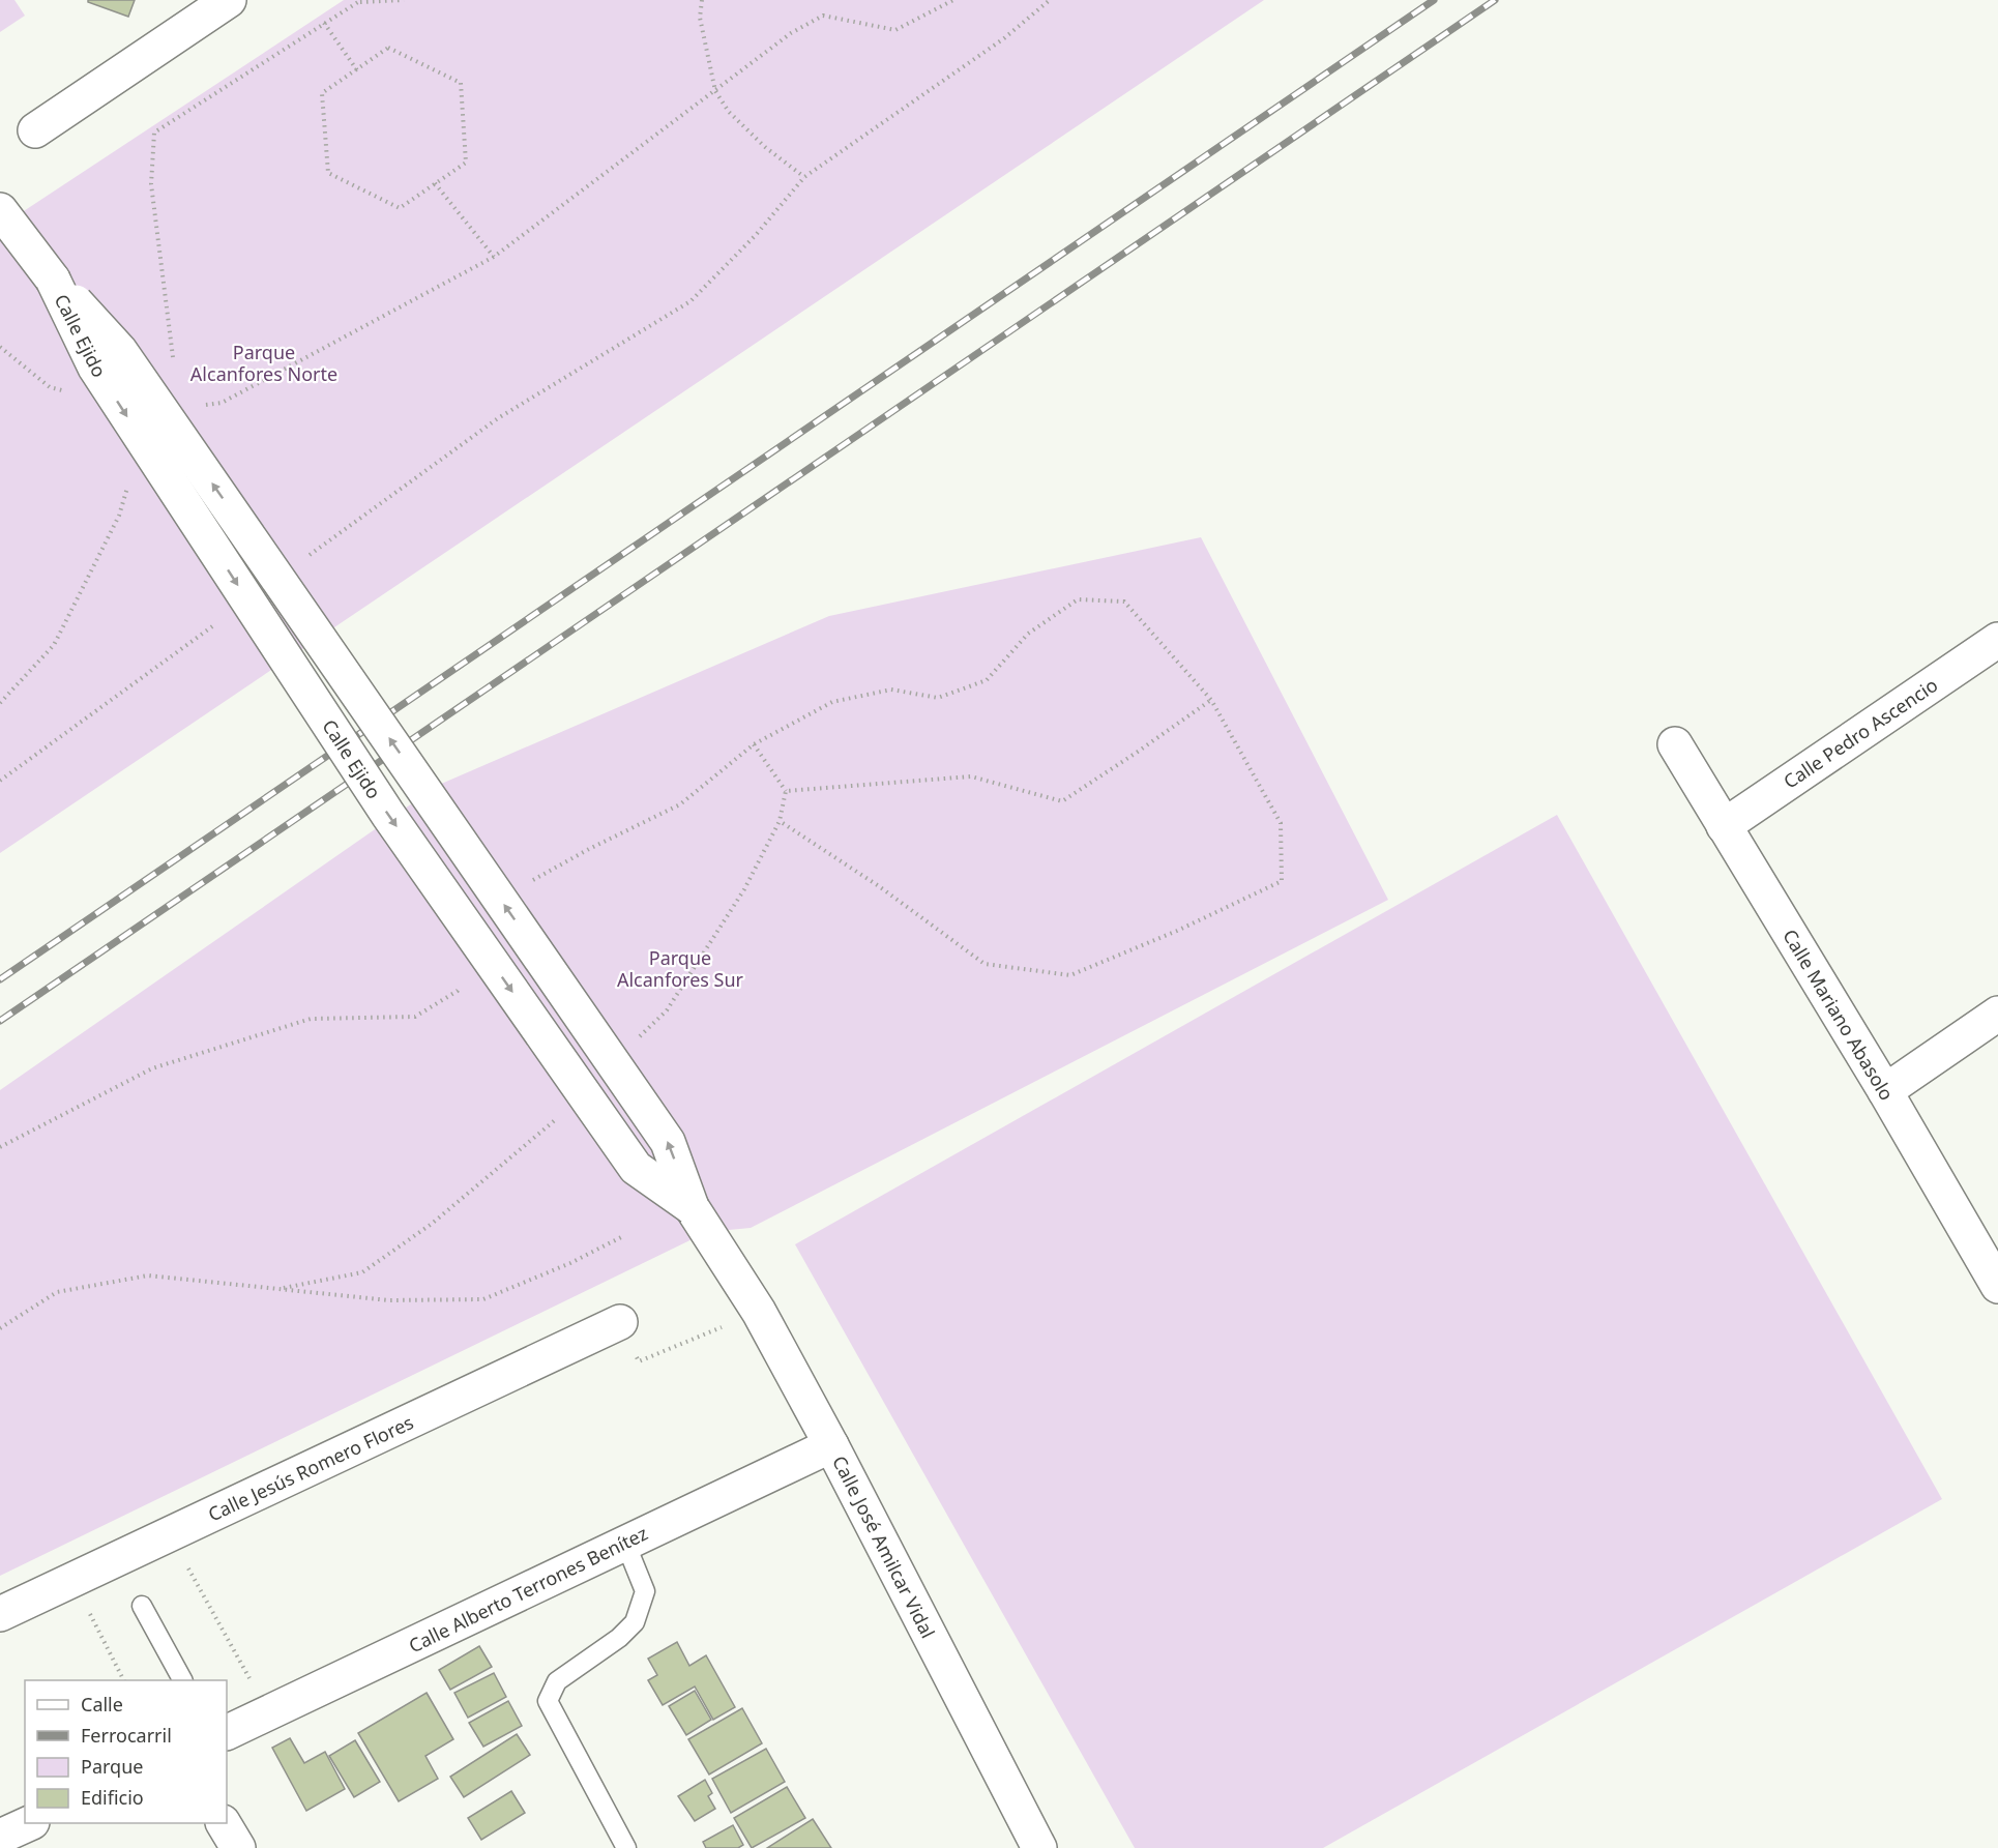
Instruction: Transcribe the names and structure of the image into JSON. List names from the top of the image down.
{
  "streets": {
    "street": [
      "Calle Ejido",
      "Calle Pedro Ascencio",
      "Calle Mariano Abasolo",
      "Calle Jesús Romero Flores",
      "Calle José Amilcar Vidal",
      "Calle Alberto Terrones Benítez"
    ]
  },
  "crossings": [
    ["Calle Ejido", "Calle José Amilcar Vidal"],
    ["Calle Pedro Ascencio", "Calle Mariano Abasolo"],
    ["Calle José Amilcar Vidal", "Calle Alberto Terrones Benítez"]
  ],
  "parks": ["Parque Alcanfores Norte", "Parque Alcanfores Sur"],
  "legend": [
    "Calle",
    "Ferrocarril",
    "Parque",
    "Edificio"
  ]
}
